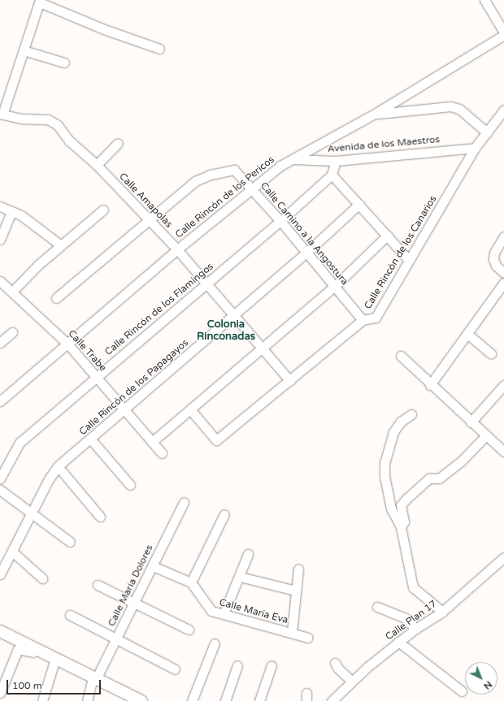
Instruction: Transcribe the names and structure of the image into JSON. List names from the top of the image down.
{
  "streets": {
    "street": [
      "Avenida de los Maestros",
      "Calle Rincón de los Pericos",
      "Calle Amapolas",
      "Calle Camino a la Angostura",
      "Calle Rincón de los Canarios",
      "Calle Rincón de los Flamingos",
      "Calle Trabe",
      "Calle Rincón de los Papagayos",
      "Calle María Dolores",
      "Calle María Eva",
      "Calle Plan 17"
    ]
  },
  "crossings": [
    ["Avenida de los Maestros", "Calle Rincón de los Pericos"],
    ["Avenida de los Maestros", "Calle Rincón de los Canarios"],
    ["Avenida de los Maestros", "Calle Rincón de los Flamingos"],
    ["Calle Rincón de los Pericos", "Calle Amapolas"],
    ["Calle Rincón de los Pericos", "Calle Camino a la Angostura"],
    ["Calle Rincón de los Pericos", "Calle Trabe"],
    ["Calle Amapolas", "Calle Camino a la Angostura"],
    ["Calle Amapolas", "Calle Rincón de los Canarios"],
    ["Calle Amapolas", "Calle Rincón de los Flamingos"],
    ["Calle Amapolas", "Calle Rincón de los Papagayos"],
    ["Calle Camino a la Angostura", "Calle Rincón de los Canarios"],
    ["Calle Camino a la Angostura", "Calle Rincón de los Flamingos"],
    ["Calle Camino a la Angostura", "Calle Rincón de los Papagayos"],
    ["Calle Rincón de los Flamingos", "Calle Trabe"],
    ["Calle Trabe", "Calle Rincón de los Papagayos"]
  ],
  "districts": ["Colonia Rinconadas"],
  "scale_bar": "100 m",
  "north": "bottom right"
}
